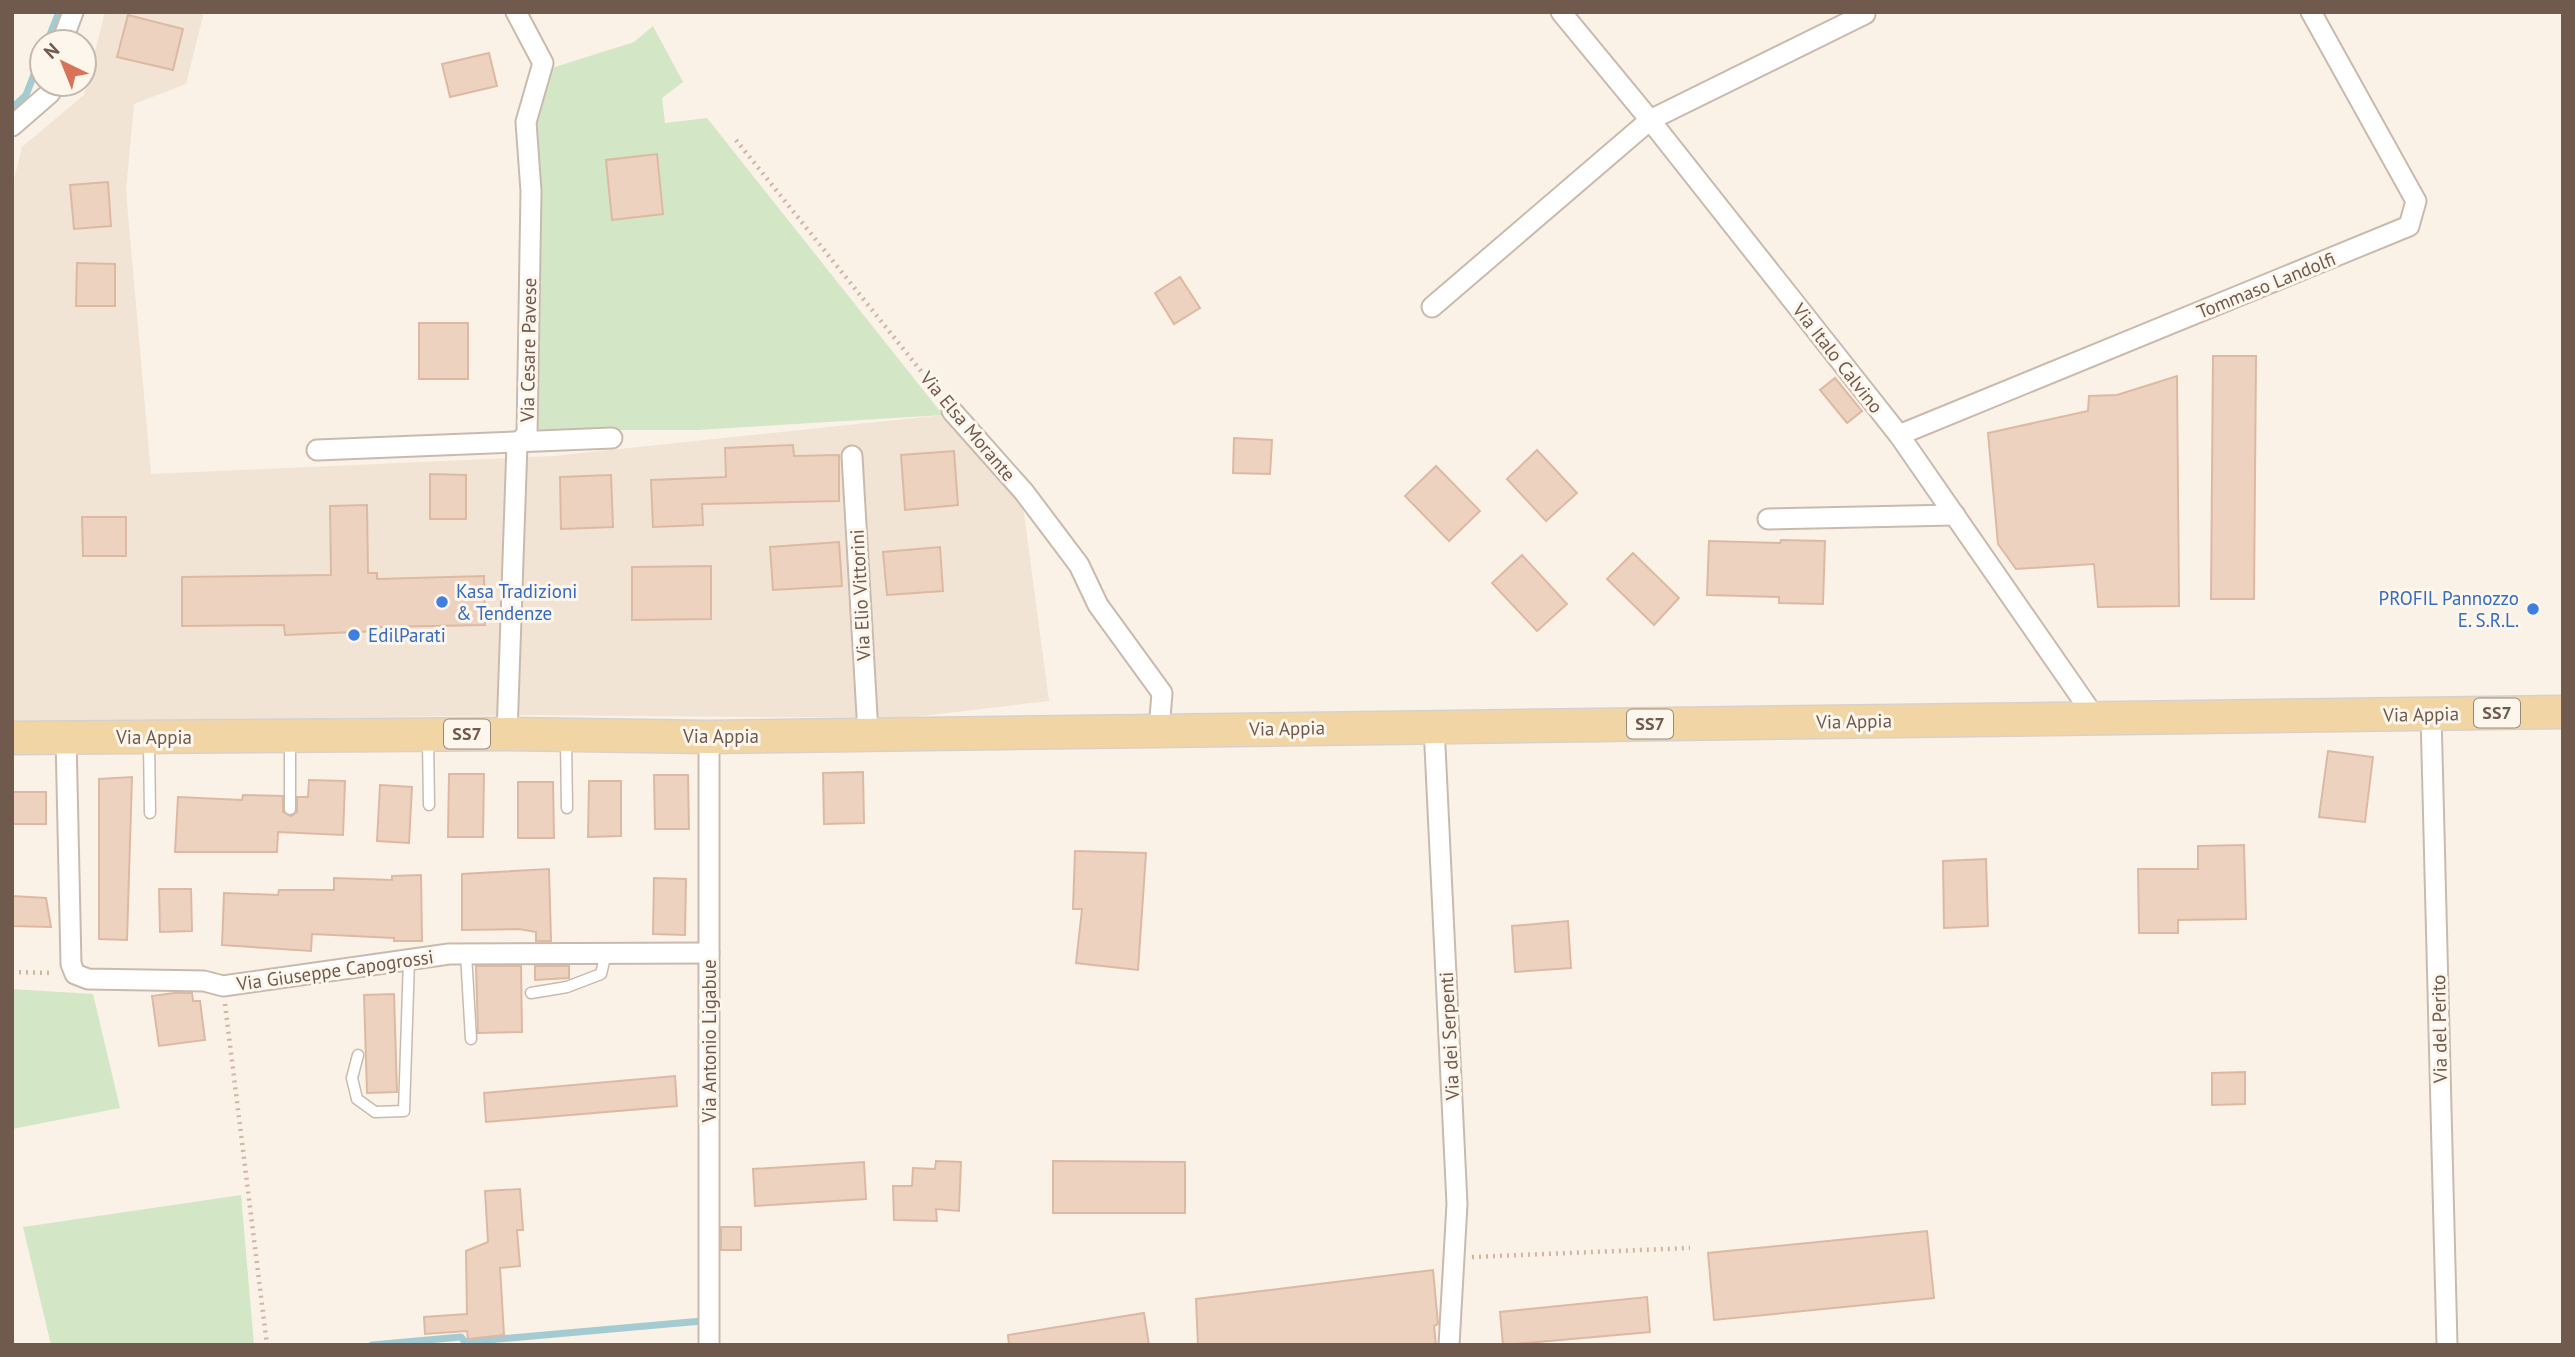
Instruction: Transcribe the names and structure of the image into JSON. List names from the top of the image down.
{
  "streets": {
    "main road": ["SS7", "Via Appia"],
    "street": [
      "Tommaso Landolfi",
      "Via Cesare Pavese",
      "Via Italo Calvino",
      "Via Elsa Morante",
      "Via Elio Vittorini",
      "Via Giuseppe Capogrossi",
      "Via del Perito",
      "Via dei Serpenti",
      "Via Antonio Ligabue"
    ]
  },
  "crossings": [
    ["Tommaso Landolfi", "Via Italo Calvino"],
    ["Via Cesare Pavese", "Via Appia"],
    ["Via Italo Calvino", "Via Appia"],
    ["Via Elsa Morante", "Via Appia"],
    ["Via Elio Vittorini", "Via Appia"],
    ["Via Appia", "Via del Perito"],
    ["Via Appia", "Via dei Serpenti"],
    ["Via Appia", "Via Antonio Ligabue"],
    ["Via Giuseppe Capogrossi", "Via Antonio Ligabue"]
  ],
  "places": ["Kasa Tradizioni & Tendenze", "PROFIL Pannozzo E. S.R.L.", "EdilParati"],
  "north": "top left"
}
